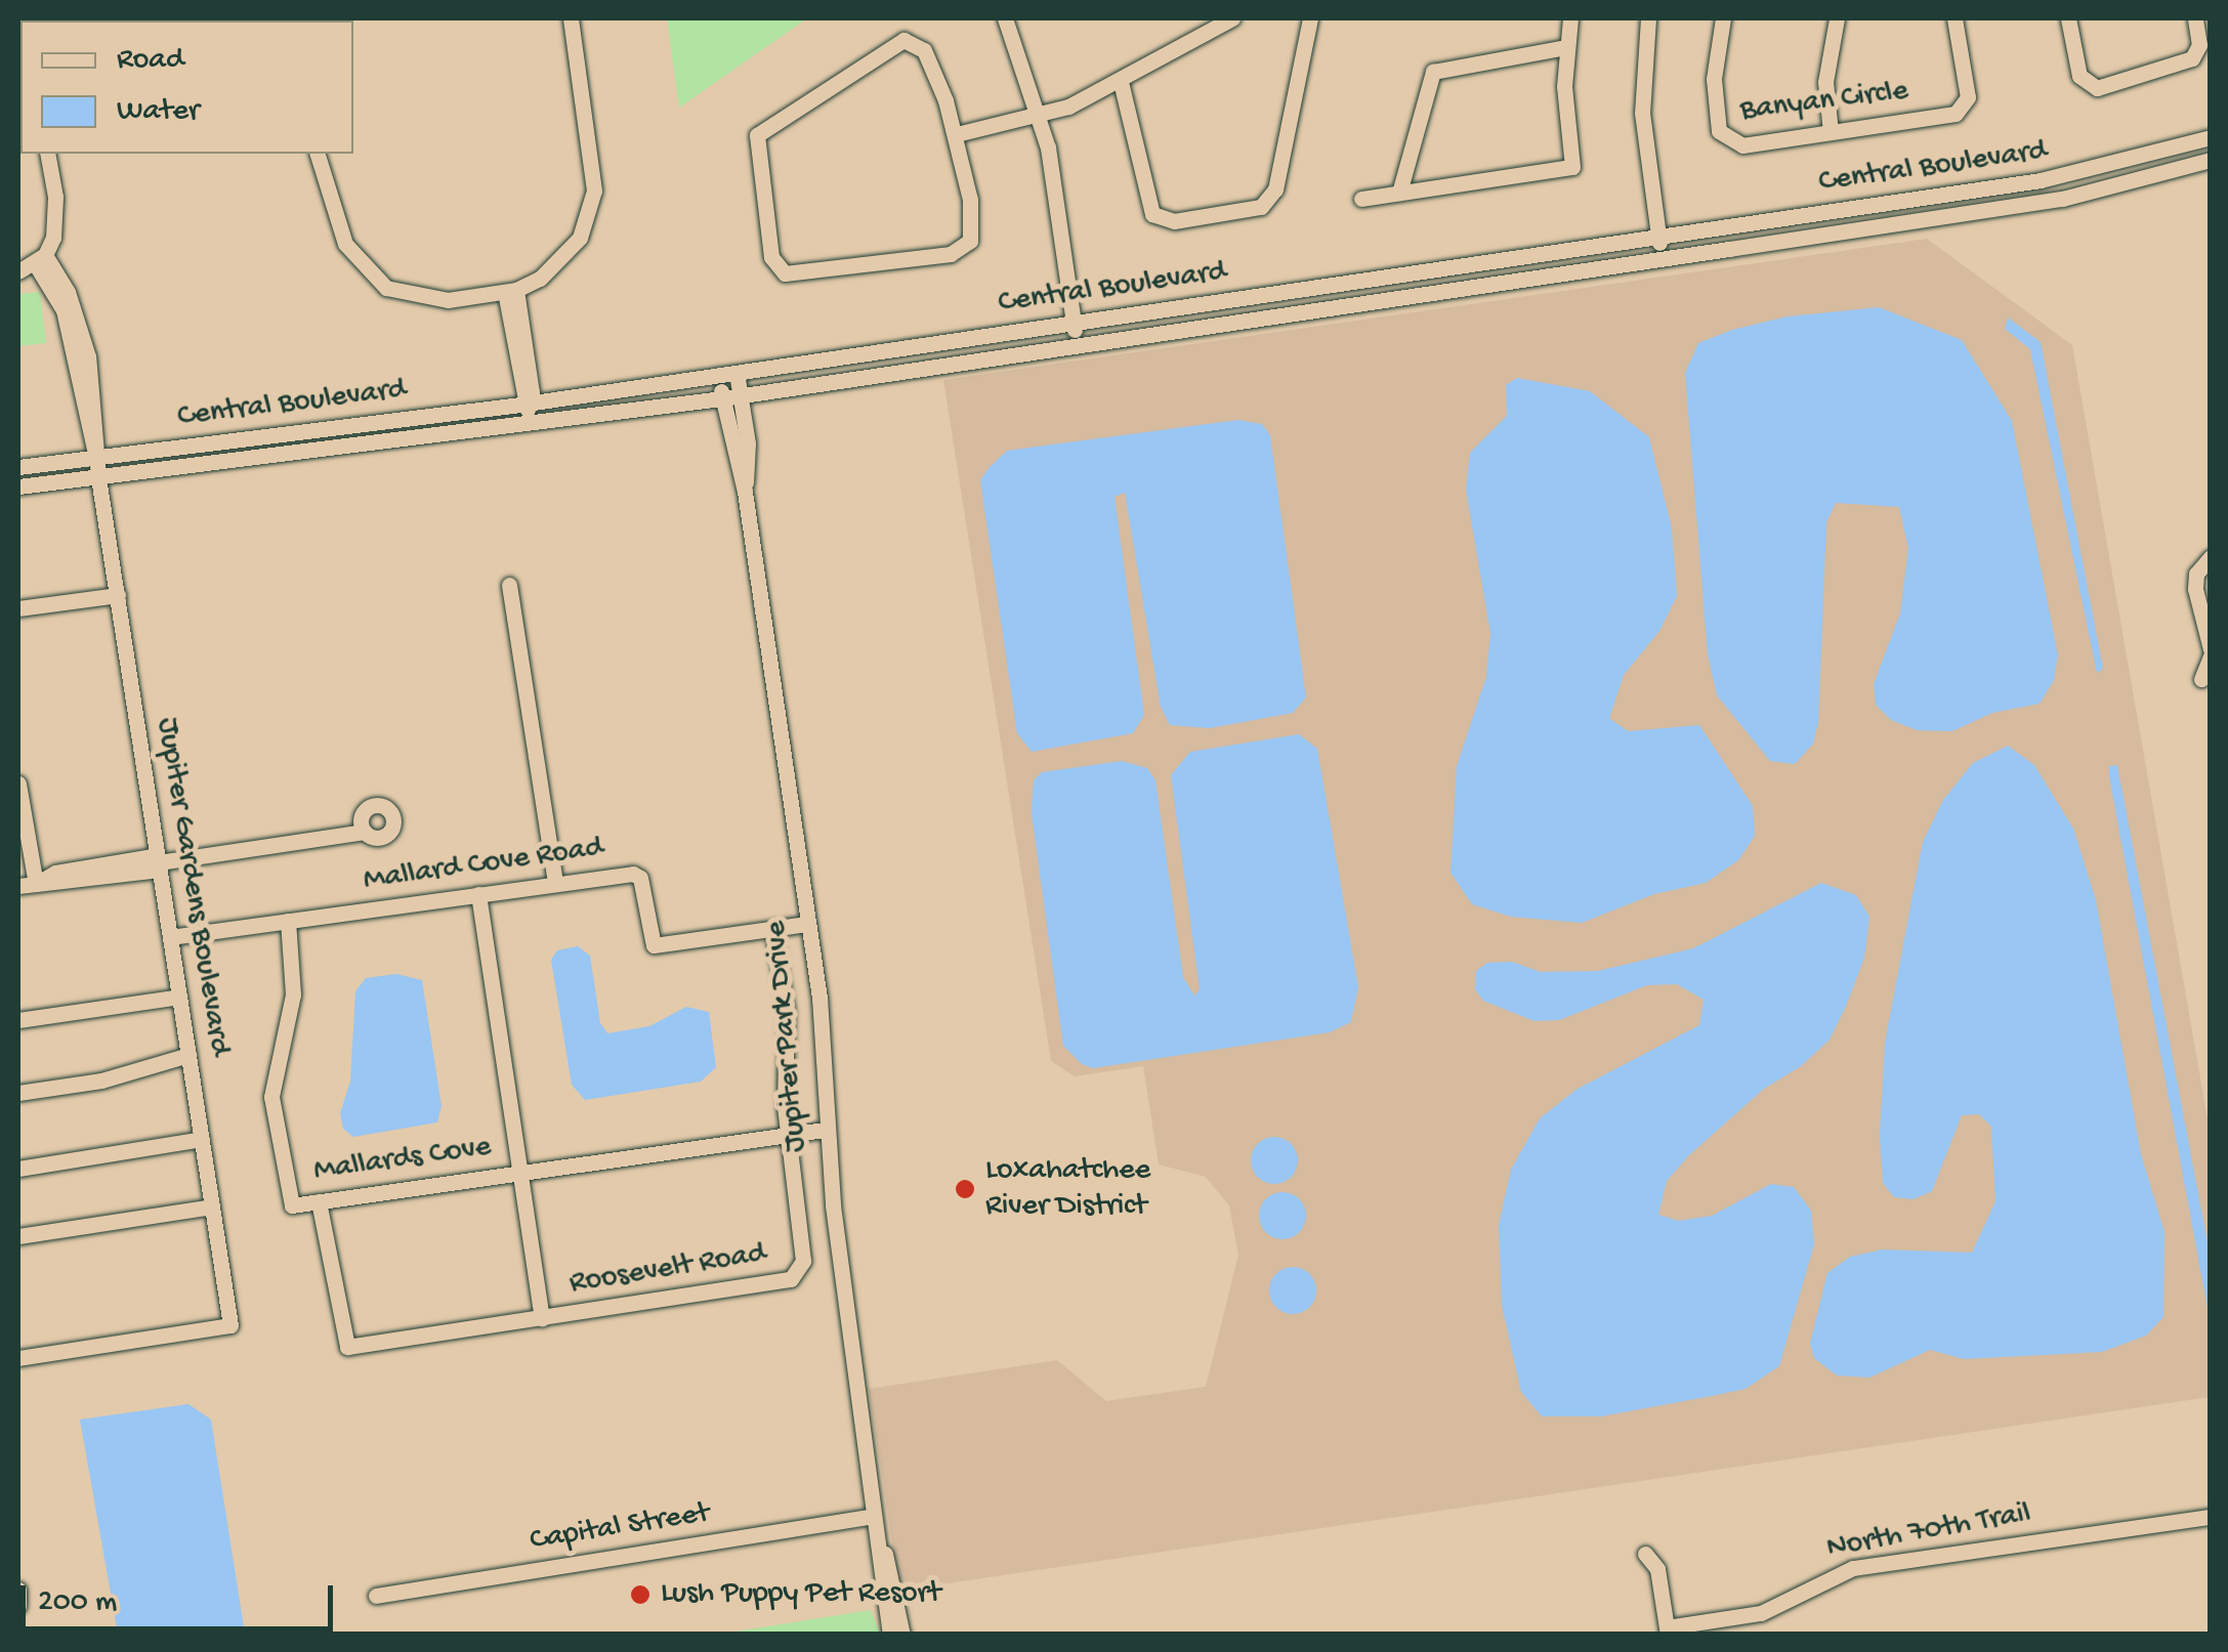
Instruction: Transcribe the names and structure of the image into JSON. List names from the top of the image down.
{
  "streets": {
    "street": [
      "Banyan Circle",
      "Central Boulevard",
      "Mallard Cove Road",
      "Jupiter Gardens Boulevard",
      "Jupiter Park Drive",
      "Mallards Cove",
      "Roosevelt Road",
      "Capital Street",
      "North 70th Trail"
    ]
  },
  "crossings": [
    ["Central Boulevard", "Jupiter Gardens Boulevard"],
    ["Central Boulevard", "Jupiter Park Drive"],
    ["Mallard Cove Road", "Jupiter Gardens Boulevard"],
    ["Mallard Cove Road", "Jupiter Park Drive"],
    ["Mallard Cove Road", "Mallards Cove"],
    ["Mallard Cove Road", "Roosevelt Road"],
    ["Jupiter Park Drive", "Mallards Cove"],
    ["Jupiter Park Drive", "Capital Street"],
    ["Mallards Cove", "Roosevelt Road"]
  ],
  "places": ["Loxahatchee River District", "Lush Puppy Pet Resort"],
  "legend": ["Road", "Water"],
  "scale_bar": "200 m"
}
